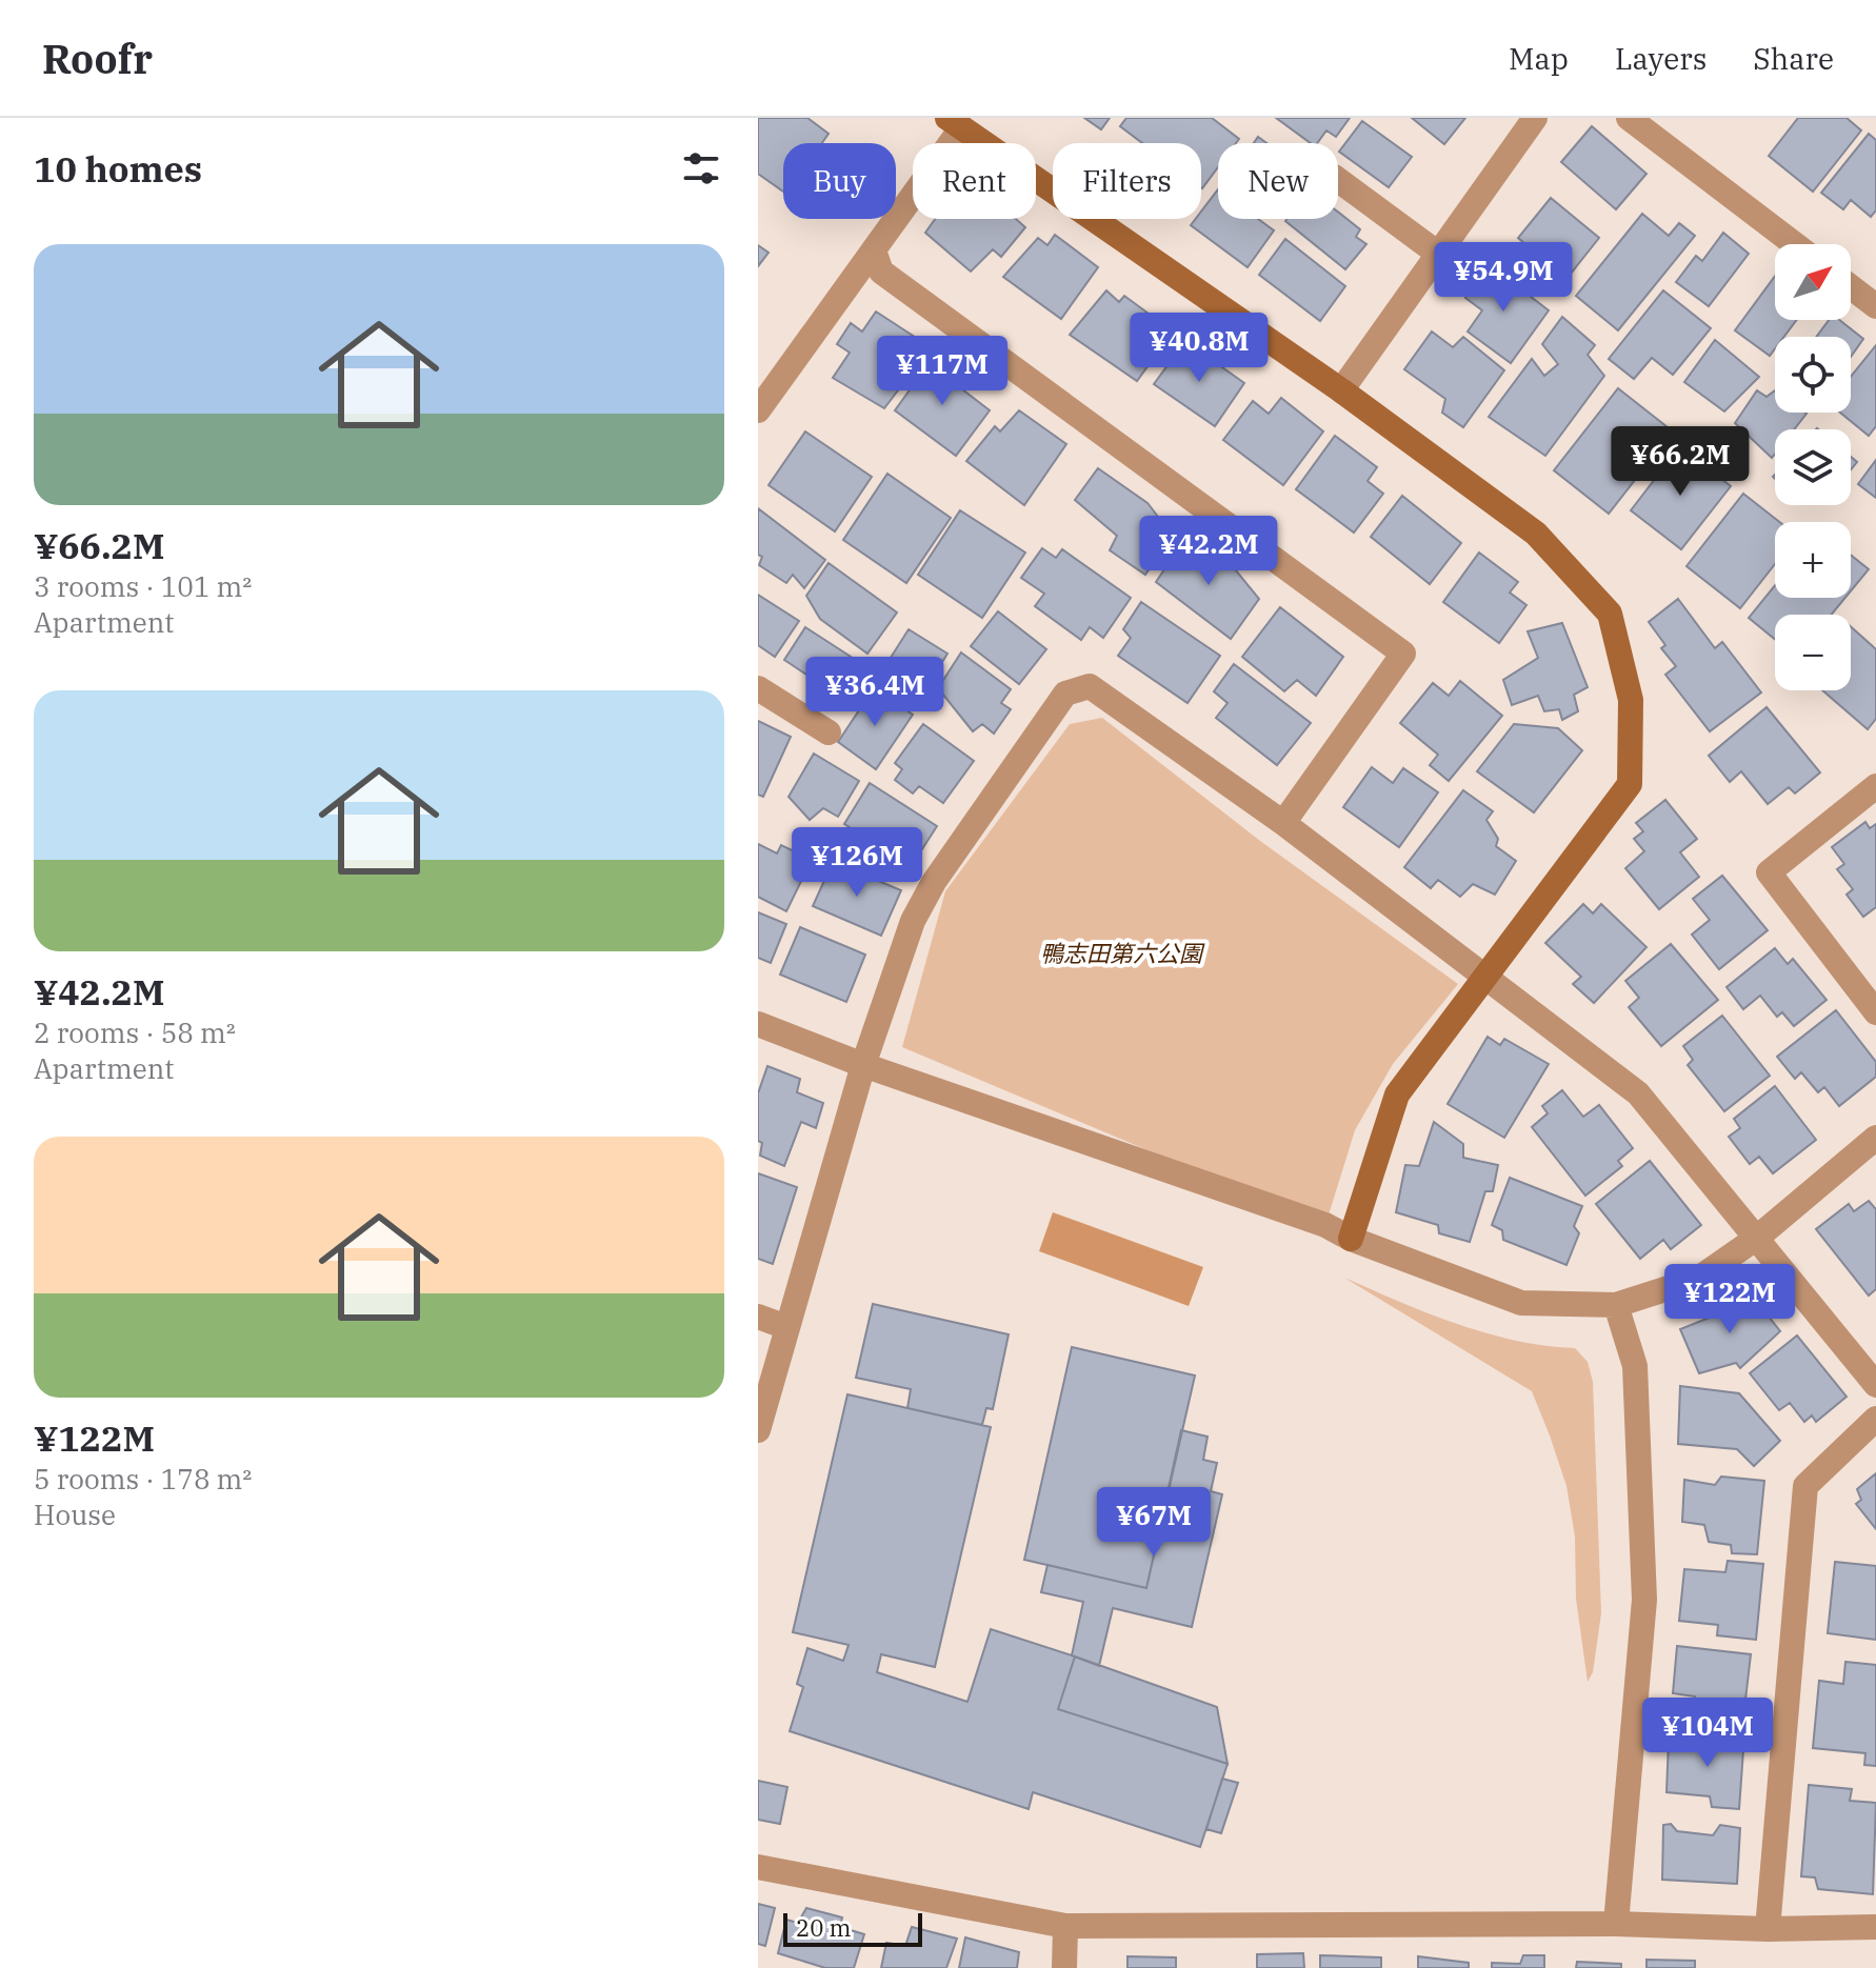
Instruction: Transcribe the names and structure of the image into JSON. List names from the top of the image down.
{
  "parks": ["鴨志田第六公園"],
  "scale_bar": "20 m",
  "north": "top right",
  "page": {
    "header": "Roofr",
    "nav": ["Map", "Layers", "Share"],
    "heading": "10 homes",
    "chip": [
      "Buy",
      "Rent",
      "Filters",
      "New"
    ],
    "list": [
      {
        "name": "¥66.2M",
        "note": "3 rooms · 101 m² · Apartment"
      },
      {
        "name": "¥42.2M",
        "note": "2 rooms · 58 m² · Apartment"
      },
      {
        "name": "¥122M",
        "note": "5 rooms · 178 m² · House"
      }
    ],
    "price": [
      "¥54.9M",
      "¥40.8M",
      "¥117M",
      "¥66.2M",
      "¥42.2M",
      "¥36.4M",
      "¥126M",
      "¥122M",
      "¥67M",
      "¥104M"
    ],
    "map_buttons": ["+", "−"],
    "scale": "20 m"
  }
}
